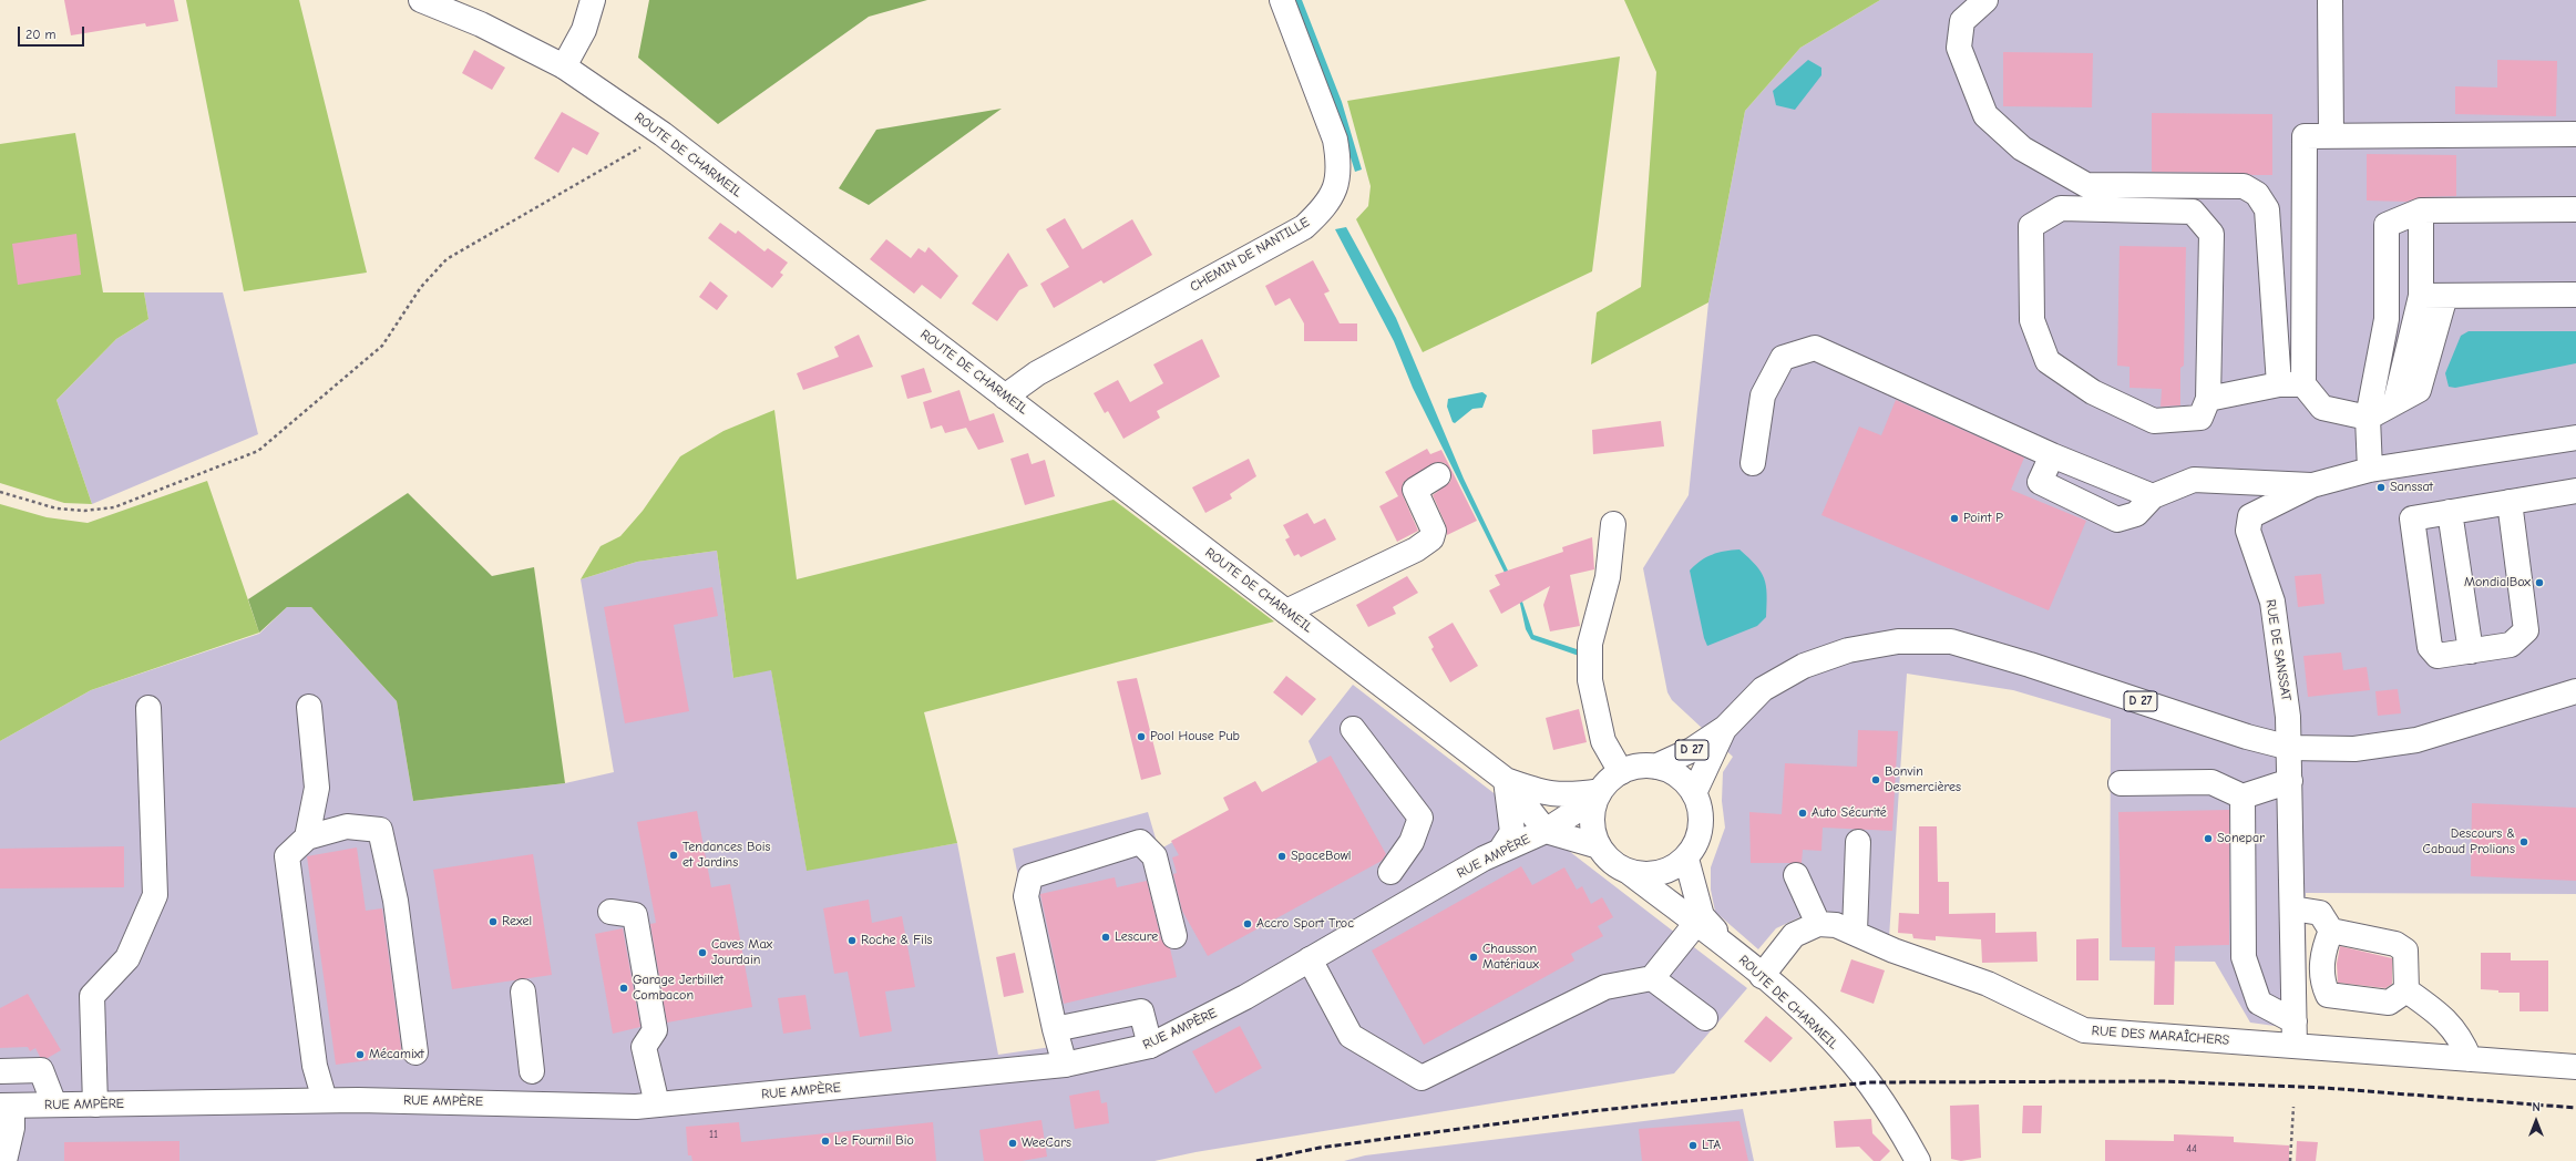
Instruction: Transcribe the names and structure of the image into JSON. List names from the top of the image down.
{
  "streets": {
    "main road": [
      "ROUTE DE CHARMEIL",
      "CHEMIN DE NANTILLE",
      "RUE DE SANSSAT",
      "D 27",
      "RUE AMPÈRE",
      "RUE DES MARAÎCHERS"
    ]
  },
  "crossings": [
    ["ROUTE DE CHARMEIL", "CHEMIN DE NANTILLE"],
    ["ROUTE DE CHARMEIL", "D 27"],
    ["ROUTE DE CHARMEIL", "RUE AMPÈRE"],
    ["RUE DE SANSSAT", "D 27"],
    ["RUE DE SANSSAT", "RUE DES MARAÎCHERS"],
    ["D 27", "RUE AMPÈRE"]
  ],
  "places": [
    "Sanssat",
    "Point P",
    "MondialBox",
    "Pool House Pub",
    "Bonvin Desmercières",
    "Auto Sécurité",
    "Sonepar",
    "Descours & Cabaud Prolians",
    "Tendances Bois et Jardins",
    "SpaceBowl",
    "Rexel",
    "Accro Sport Troc",
    "Lescure",
    "Roche & Fils",
    "Caves Max Jourdain",
    "Chausson Matériaux",
    "Garage Jerbillet Combacon",
    "Mécamixt",
    "Le Fournil Bio",
    "WeeCars",
    "LTA"
  ],
  "house_numbers": ["11", "44"],
  "scale_bar": "20 m",
  "north": "top"
}
